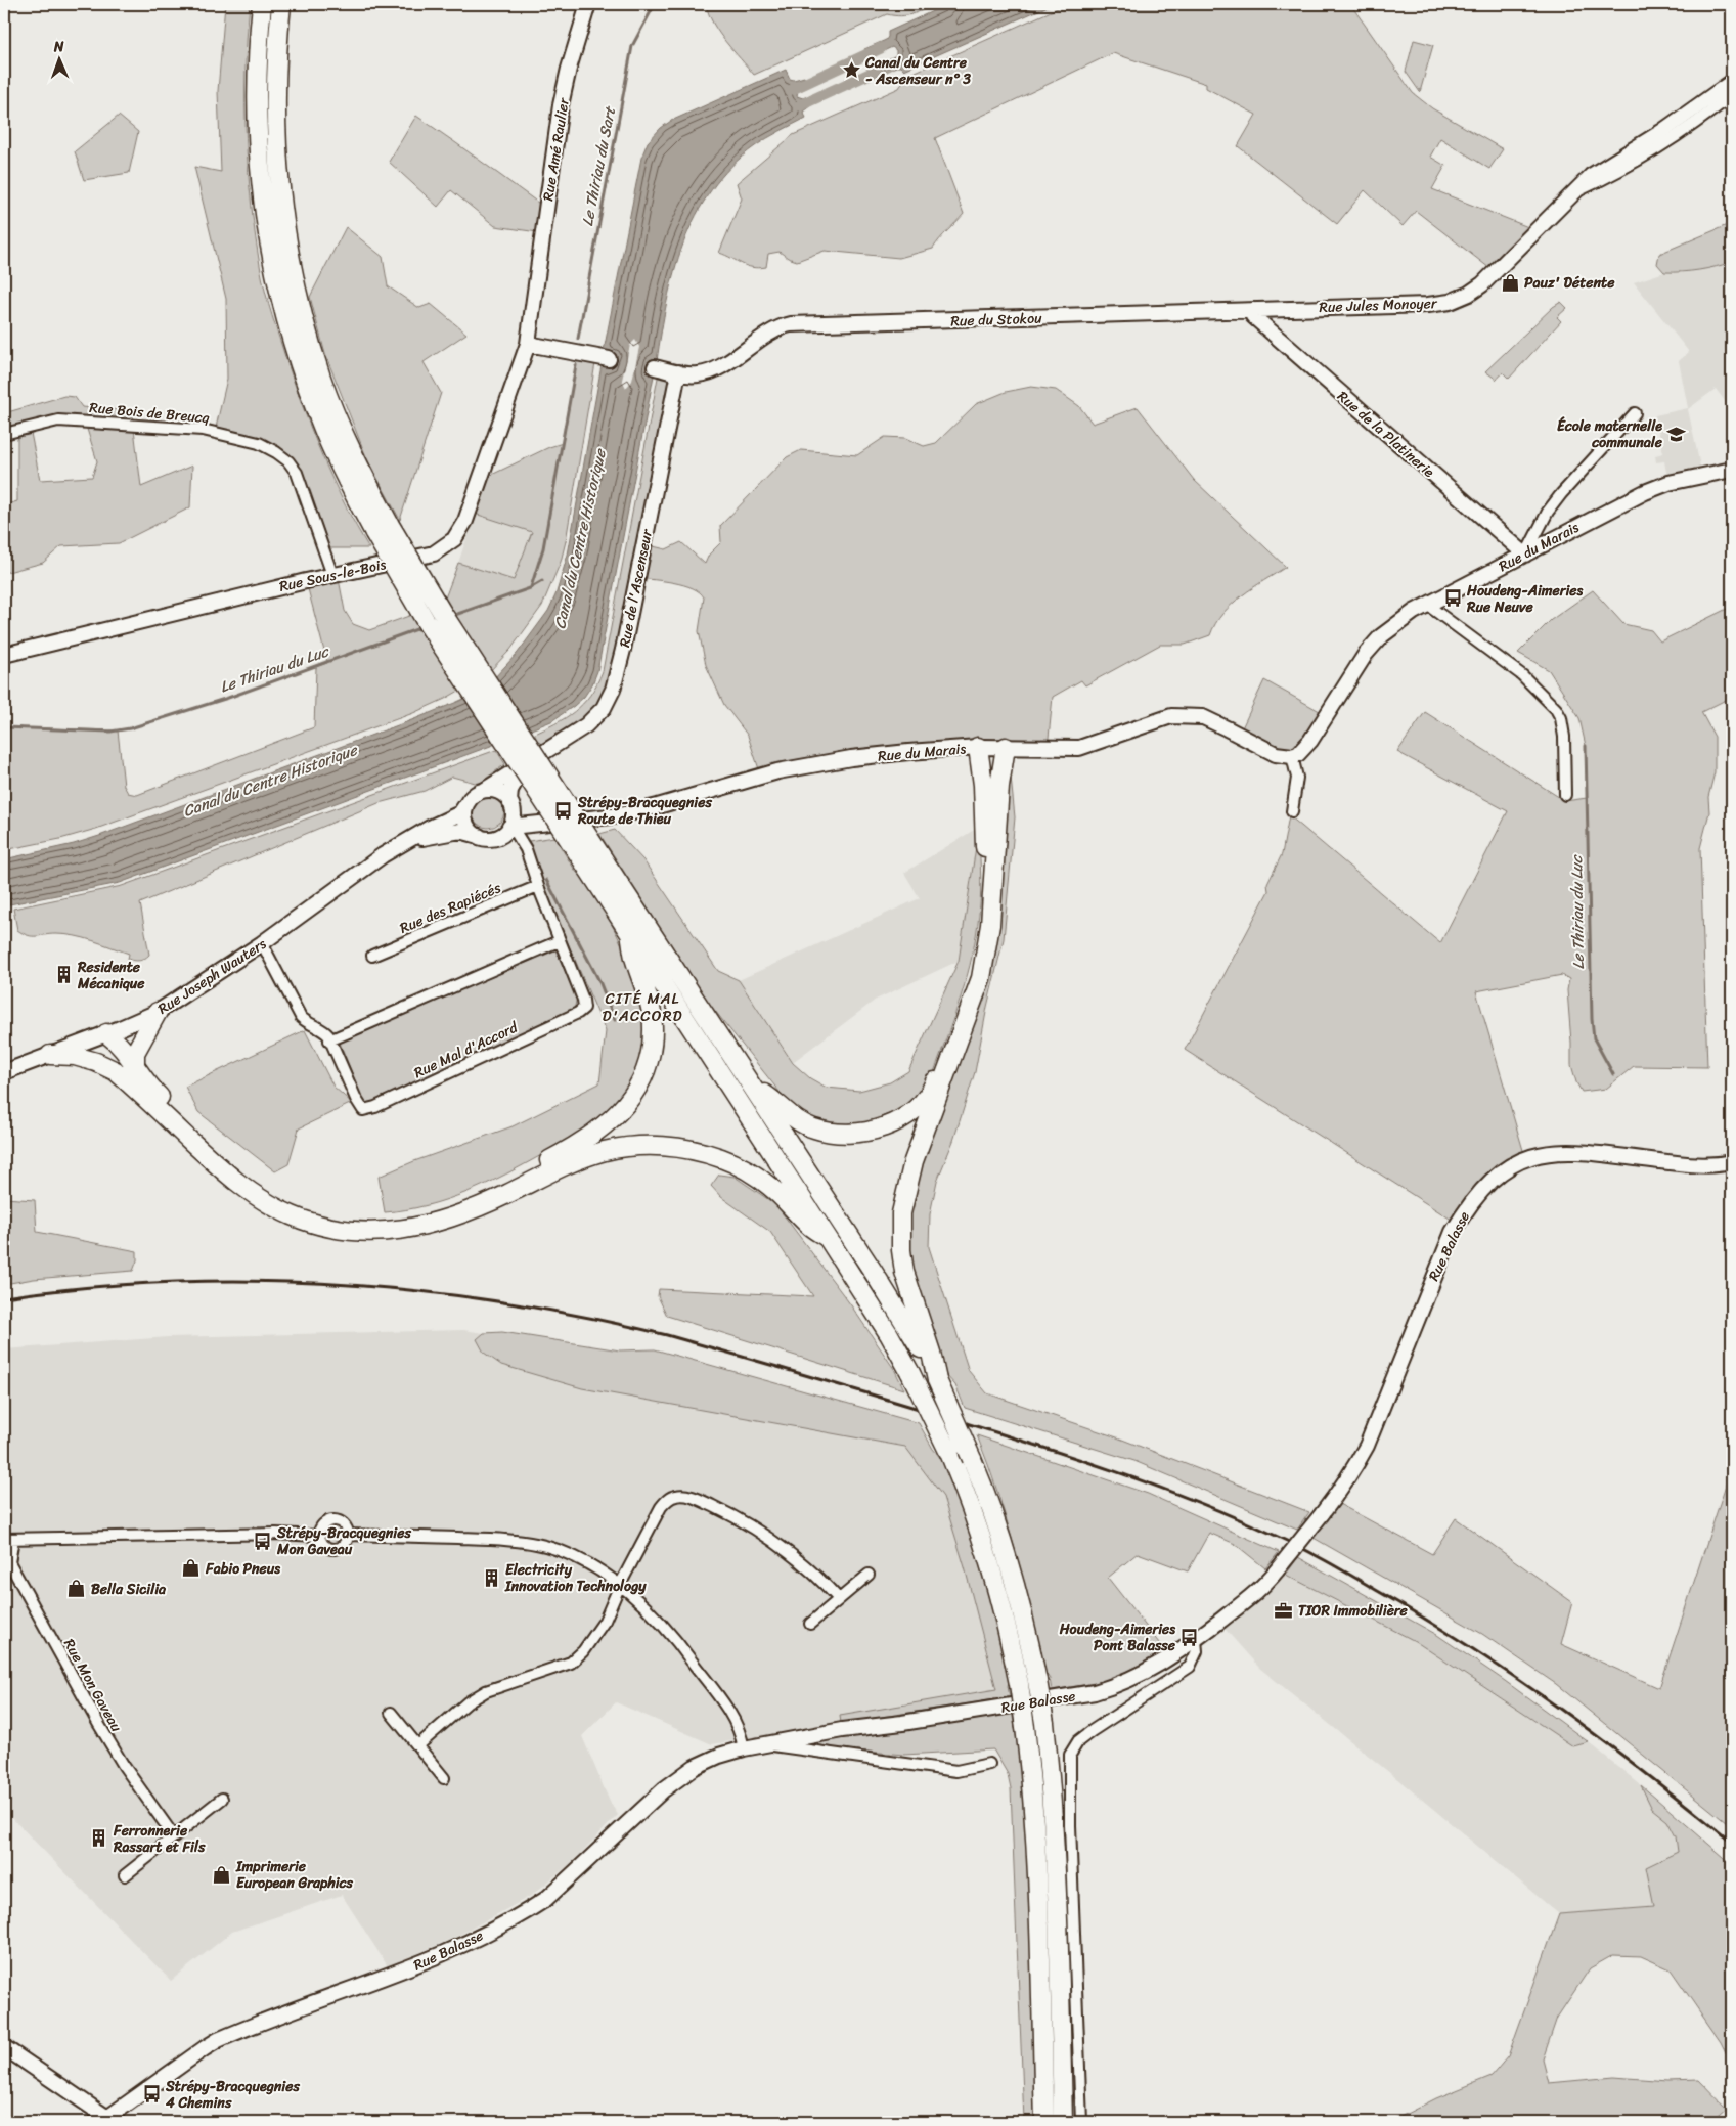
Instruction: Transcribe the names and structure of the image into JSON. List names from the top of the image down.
{
  "streets": {
    "street": [
      "Rue Amé Raulier",
      "Rue Jules Monoyer",
      "Rue du Stokou",
      "Rue Bois de Breucq",
      "Rue de la Platinerie",
      "Rue du Marais",
      "Rue Sous-le-Bois",
      "Rue de l'Ascenseur",
      "Rue des Rapiécés",
      "Rue Joseph Wauters",
      "Rue Mal d'Accord",
      "Rue Balasse",
      "Rue Mon Gaveau"
    ]
  },
  "crossings": [
    ["Rue Amé Raulier", "Rue Sous-le-Bois"],
    ["Rue Jules Monoyer", "Rue du Stokou"],
    ["Rue du Stokou", "Rue de la Platinerie"],
    ["Rue du Stokou", "Rue de l'Ascenseur"],
    ["Rue Bois de Breucq", "Rue Sous-le-Bois"],
    ["Rue de la Platinerie", "Rue du Marais"],
    ["Rue du Marais", "Rue de l'Ascenseur"],
    ["Rue du Marais", "Rue Joseph Wauters"],
    ["Rue de l'Ascenseur", "Rue Joseph Wauters"],
    ["Rue des Rapiécés", "Rue Mal d'Accord"],
    ["Rue Joseph Wauters", "Rue Mal d'Accord"]
  ],
  "districts": ["CITÉ MAL D'ACCORD"],
  "water": ["Le Thiriau du Sart", "Canal du Centre Historique", "Le Thiriau du Luc"],
  "places": {
    "place": ["Canal du Centre - Ascenseur n° 3"],
    "shop": [
      "Pauz' Détente",
      "Fabio Pneus",
      "Bella Sicilia",
      "Imprimerie European Graphics"
    ],
    "school or university": ["École maternelle communale"],
    "bus stop": [
      "Houdeng-Aimeries Rue Neuve",
      "Strépy-Bracquegnies Route de Thieu",
      "Strépy-Bracquegnies Mon Gaveau",
      "Houdeng-Aimeries Pont Balasse",
      "Strépy-Bracquegnies 4 Chemins"
    ],
    "building": ["Residente Mécanique", "Electricity Innovation Technology", "Ferronnerie Rassart et Fils"],
    "office": ["TIOR Immobilière"]
  },
  "north": "top"
}
